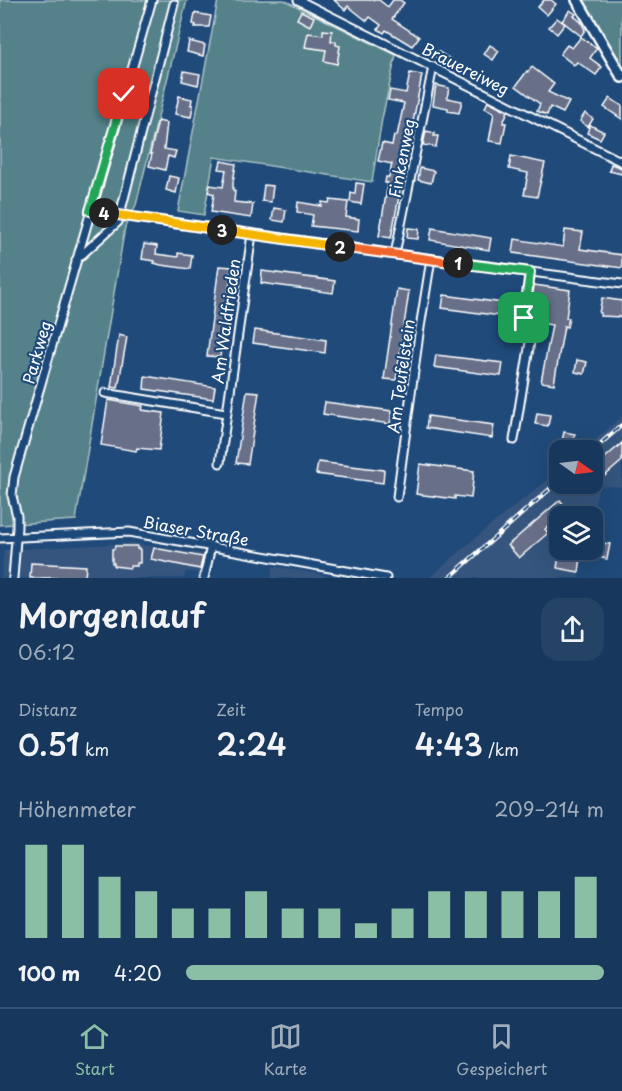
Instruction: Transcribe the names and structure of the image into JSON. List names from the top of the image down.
{
  "streets": {
    "street": [
      "Brauereiweg",
      "Finkenweg",
      "Am Waldfrieden",
      "Parkweg",
      "Am Teufelstein",
      "Biaser Straße"
    ]
  },
  "crossings": [
    ["Brauereiweg", "Finkenweg"],
    ["Parkweg", "Biaser Straße"]
  ],
  "north": "right",
  "page": {
    "pins": [
      "4",
      "3",
      "2",
      "1"
    ],
    "heading": ["Morgenlauf", "06:12"],
    "stats": [
      ["Distanz", "0.51 km"],
      ["Zeit", "2:24"],
      ["Tempo", "4:43 /km"]
    ],
    "chart": ["Höhenmeter", "209–214 m"],
    "list": [
      {
        "name": "100 m",
        "note": "4:20"
      }
    ],
    "tabs": ["Start", "Karte", "Gespeichert"]
  }
}
